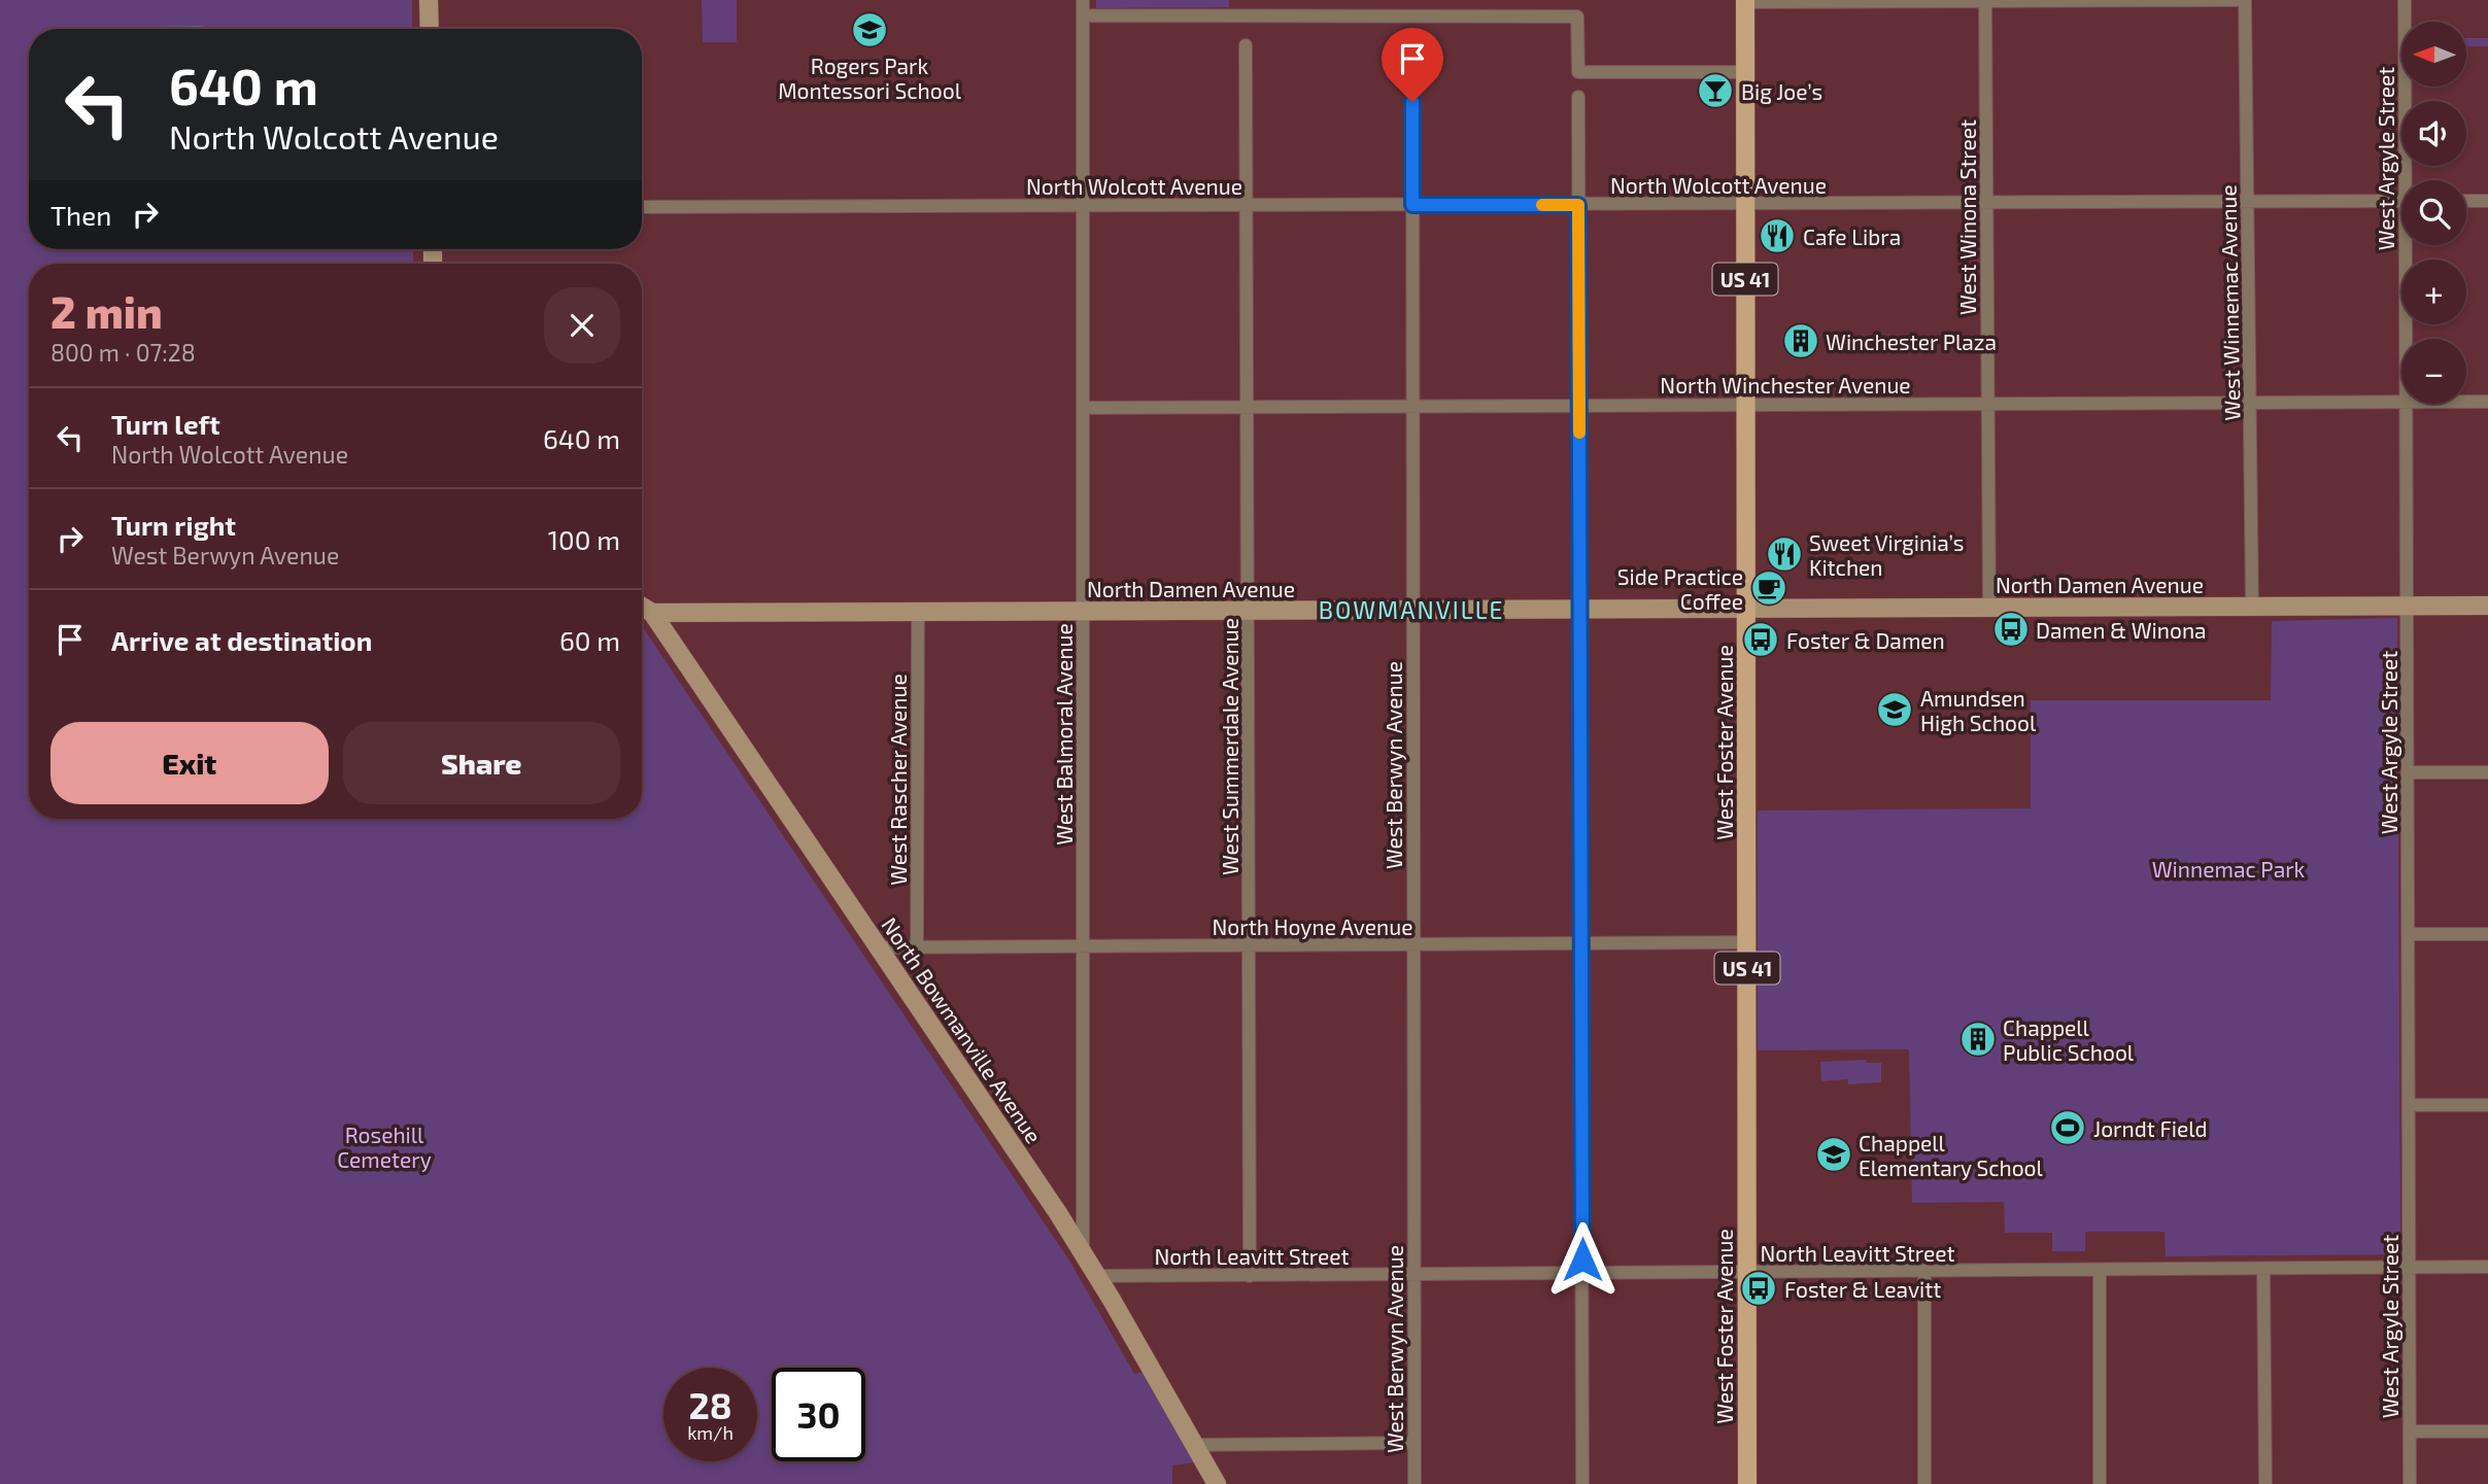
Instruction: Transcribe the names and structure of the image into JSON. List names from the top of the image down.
{
  "streets": {
    "main road": ["US 41", "West Foster Avenue"],
    "street": [
      "West Argyle Street",
      "North Wolcott Avenue",
      "West Winona Street",
      "West Winnemac Avenue",
      "North Winchester Avenue",
      "North Damen Avenue",
      "West Balmoral Avenue",
      "West Summerdale Avenue",
      "West Berwyn Avenue",
      "West Rascher Avenue",
      "North Hoyne Avenue",
      "North Bowmanville Avenue",
      "North Leavitt Street"
    ]
  },
  "crossings": [
    ["West Argyle Street", "North Damen Avenue"],
    ["West Argyle Street", "North Leavitt Street"],
    ["North Wolcott Avenue", "West Winona Street"],
    ["North Wolcott Avenue", "West Winnemac Avenue"],
    ["North Wolcott Avenue", "West Balmoral Avenue"],
    ["North Wolcott Avenue", "West Foster Avenue"],
    ["North Wolcott Avenue", "West Summerdale Avenue"],
    ["North Wolcott Avenue", "West Berwyn Avenue"],
    ["West Winona Street", "North Winchester Avenue"],
    ["West Winona Street", "North Damen Avenue"],
    ["West Winnemac Avenue", "North Winchester Avenue"],
    ["West Winnemac Avenue", "North Damen Avenue"],
    ["North Winchester Avenue", "West Balmoral Avenue"],
    ["North Winchester Avenue", "West Foster Avenue"],
    ["North Winchester Avenue", "West Summerdale Avenue"],
    ["North Winchester Avenue", "West Berwyn Avenue"],
    ["North Damen Avenue", "West Balmoral Avenue"],
    ["North Damen Avenue", "West Foster Avenue"],
    ["North Damen Avenue", "West Summerdale Avenue"],
    ["North Damen Avenue", "West Berwyn Avenue"],
    ["North Damen Avenue", "West Rascher Avenue"],
    ["North Damen Avenue", "North Bowmanville Avenue"],
    ["West Balmoral Avenue", "North Hoyne Avenue"],
    ["West Balmoral Avenue", "North Bowmanville Avenue"],
    ["West Foster Avenue", "North Hoyne Avenue"],
    ["West Foster Avenue", "North Leavitt Street"],
    ["West Summerdale Avenue", "North Hoyne Avenue"],
    ["West Summerdale Avenue", "North Leavitt Street"],
    ["West Berwyn Avenue", "North Hoyne Avenue"],
    ["West Berwyn Avenue", "North Leavitt Street"],
    ["West Rascher Avenue", "North Hoyne Avenue"],
    ["North Hoyne Avenue", "North Bowmanville Avenue"],
    ["North Bowmanville Avenue", "North Leavitt Street"]
  ],
  "districts": ["BOWMANVILLE"],
  "parks": ["Winnemac Park", "Rosehill Cemetery"],
  "places": {
    "school or university": ["Rogers Park Montessori School", "Amundsen High School", "Chappell Elementary School"],
    "bar": ["Big Joe’s"],
    "restaurant": ["Cafe Libra", "Sweet Virginia’s Kitchen"],
    "building": ["Winchester Plaza", "Chappell Public School"],
    "cafe": ["Side Practice Coffee"],
    "bus stop": ["Damen & Winona", "Foster & Damen", "Foster & Leavitt"],
    "sports": ["Jorndt Field"]
  },
  "north": "left",
  "page": {
    "map_buttons": ["+", "−"],
    "turn": ["640 m", "North Wolcott Avenue"],
    "then": "Then",
    "heading": ["2 min", "800 m · 07:28"],
    "list": [
      {
        "name": "Turn left",
        "note": "North Wolcott Avenue",
        "value": "640 m"
      },
      {
        "name": "Turn right",
        "note": "West Berwyn Avenue",
        "value": "100 m"
      },
      {
        "name": "Arrive at destination",
        "value": "60 m"
      }
    ],
    "buttons": ["Exit", "Share"],
    "speed": "28 km/h",
    "limit": "30"
  }
}
